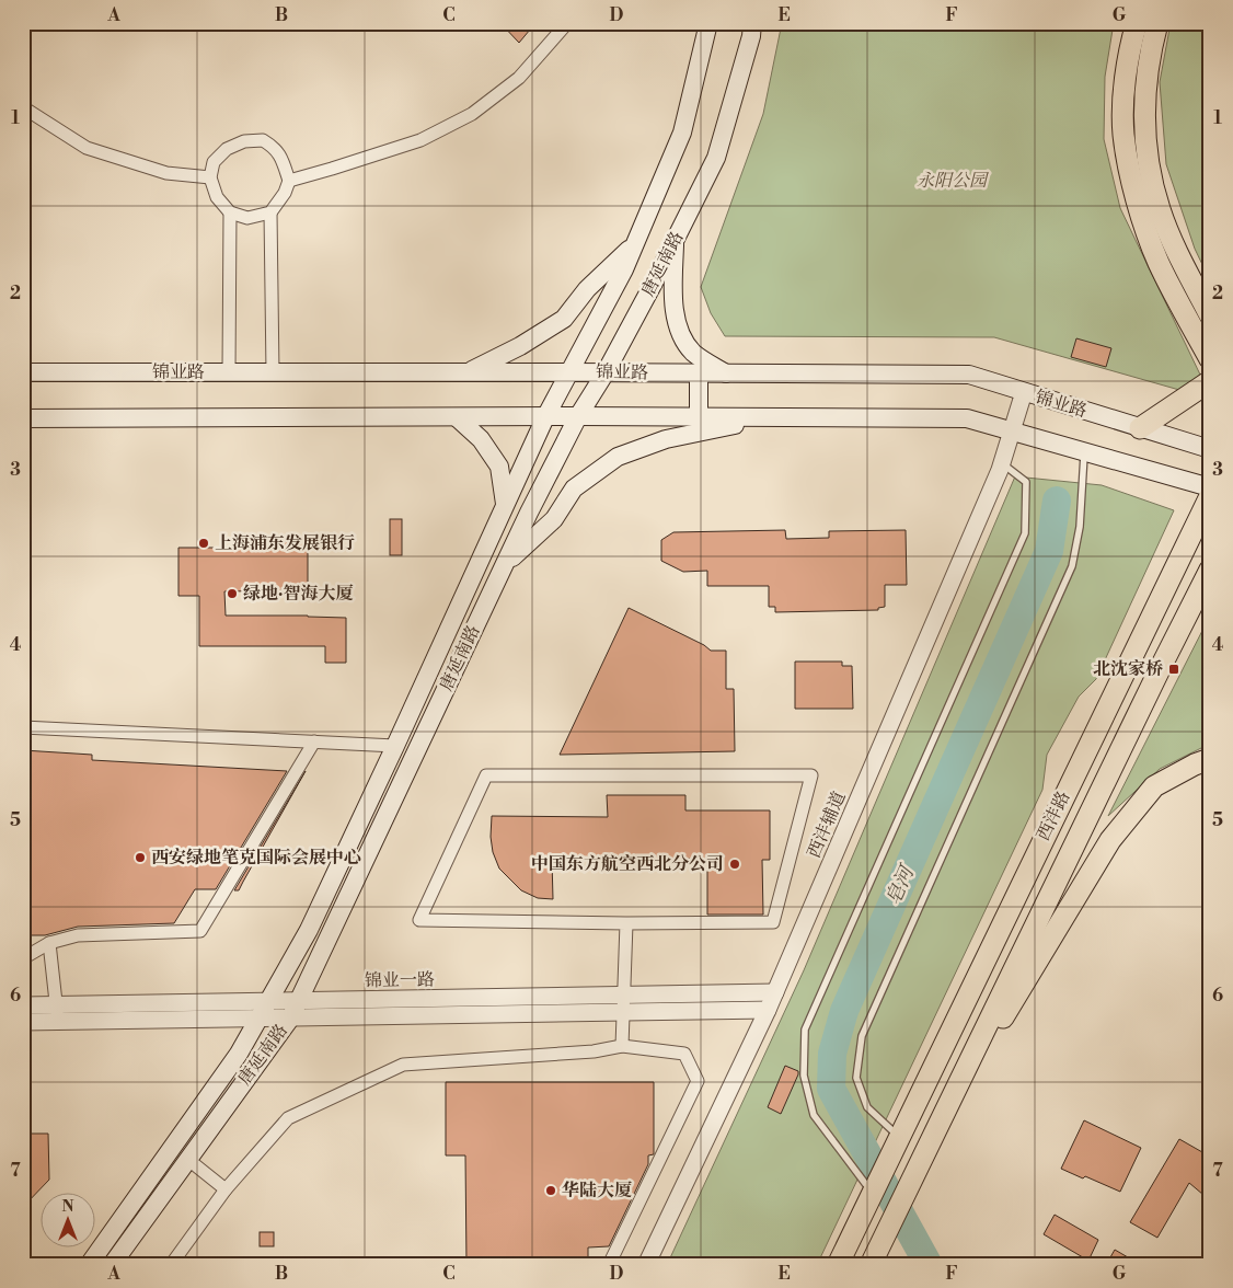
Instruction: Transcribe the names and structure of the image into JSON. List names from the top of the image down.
{
  "streets": {
    "highway": ["西沣路"],
    "main road": ["唐延南路", "锦业路"],
    "street": ["西沣辅道", "锦业一路"]
  },
  "crossings": [
    ["唐延南路", "锦业路"],
    ["唐延南路", "锦业一路"],
    ["锦业路", "西沣辅道"],
    ["西沣辅道", "锦业一路"]
  ],
  "water": ["皂河"],
  "parks": ["永阳公园"],
  "places": {
    "other": [
      "上海浦东发展银行",
      "绿地·智海大厦",
      "西安绿地笔克国际会展中心",
      "中国东方航空西北分公司",
      "华陆大厦"
    ],
    "transit": ["北沈家桥"]
  },
  "north": "top",
  "grid": {
    "columns": [
      "A",
      "B",
      "C",
      "D",
      "E",
      "F",
      "G"
    ],
    "rows": [
      "1",
      "2",
      "3",
      "4",
      "5",
      "6",
      "7"
    ]
  }
}
